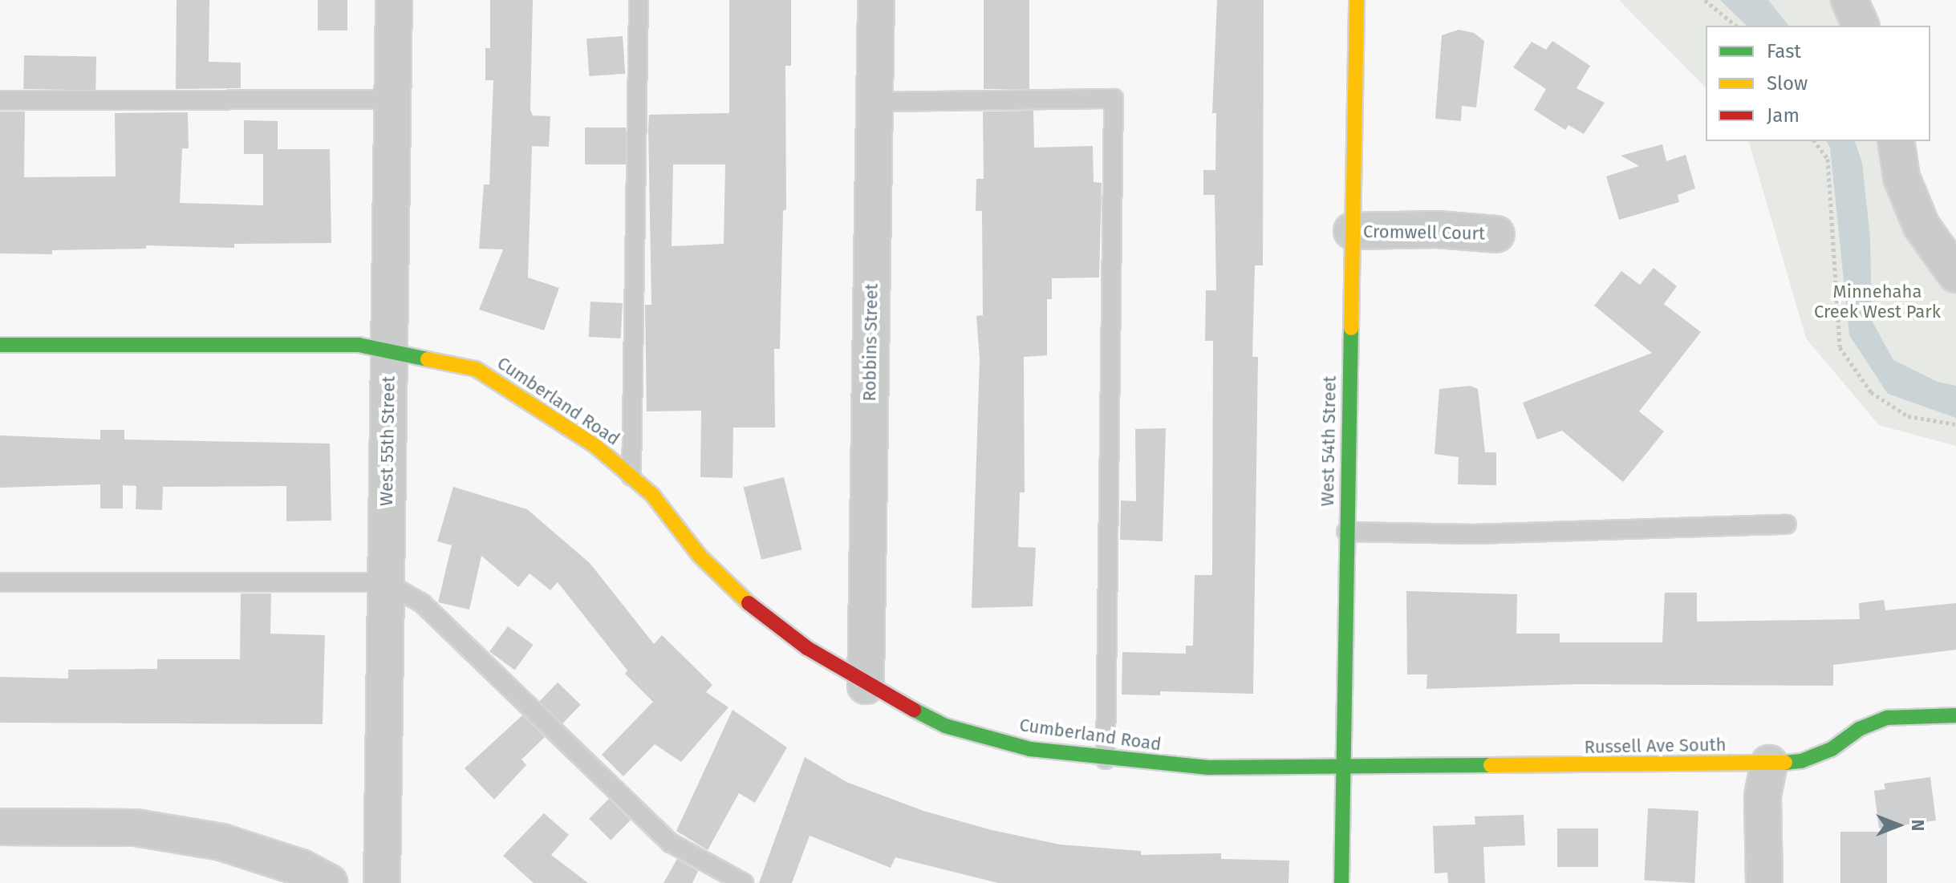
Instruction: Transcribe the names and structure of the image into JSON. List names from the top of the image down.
{
  "streets": {
    "street": [
      "Cromwell Court",
      "Robbins Street",
      "Cumberland Road",
      "West 55th Street",
      "West 54th Street",
      "Russell Ave South"
    ]
  },
  "crossings": [
    ["Cromwell Court", "West 54th Street"],
    ["Robbins Street", "Cumberland Road"],
    ["Cumberland Road", "West 55th Street"],
    ["Cumberland Road", "West 54th Street"],
    ["Cumberland Road", "Russell Ave South"],
    ["West 54th Street", "Russell Ave South"]
  ],
  "parks": ["Minnehaha Creek West Park"],
  "legend": ["Fast", "Slow", "Jam"],
  "north": "right"
}
